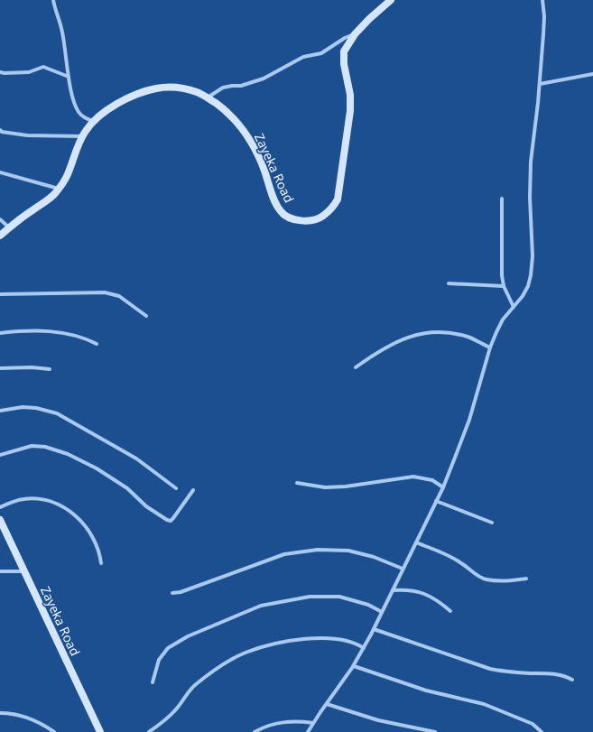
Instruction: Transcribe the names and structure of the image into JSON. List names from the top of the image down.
{
  "streets": {
    "street": ["Zayeka Road"]
  }
}
